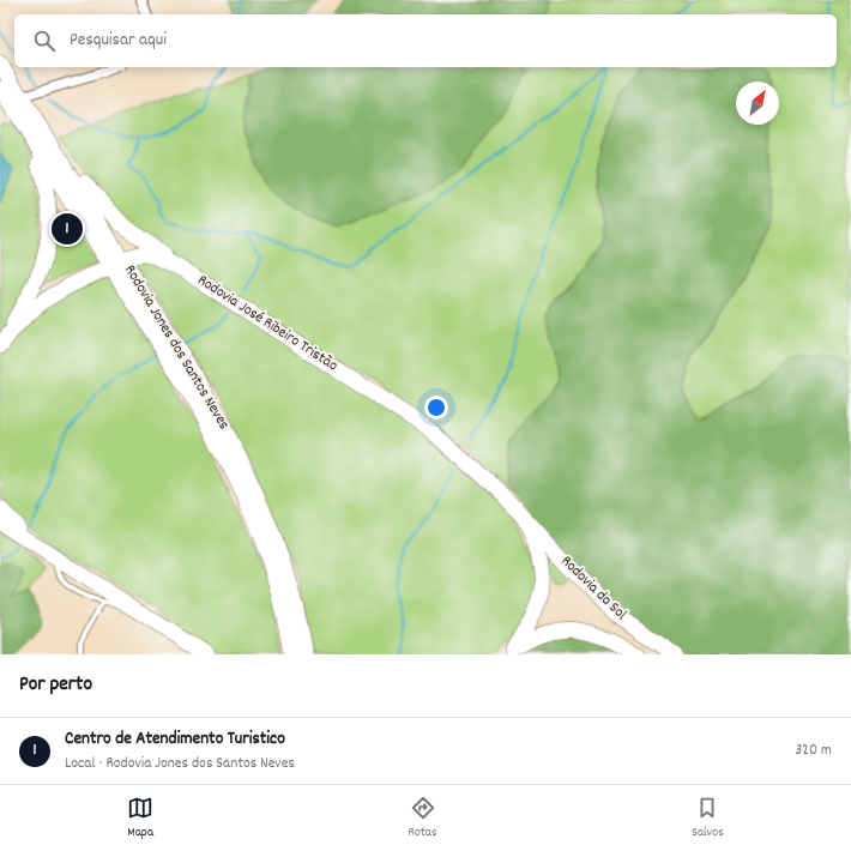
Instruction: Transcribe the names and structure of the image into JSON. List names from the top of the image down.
{
  "streets": {
    "main road": ["Rodovia José Ribeiro Tristão", "Rodovia Jones dos Santos Neves", "Rodovia do Sol"]
  },
  "crossings": [
    ["Rodovia José Ribeiro Tristão", "Rodovia Jones dos Santos Neves"],
    ["Rodovia José Ribeiro Tristão", "Rodovia do Sol"]
  ],
  "north": "top right",
  "page": {
    "search": "Pesquisar aqui",
    "pins": "1",
    "heading": "Por perto",
    "list": [
      {
        "mark": "1",
        "name": "Centro de Atendimento Turistico",
        "note": "Local · Rodovia Jones dos Santos Neves",
        "value": "320 m"
      }
    ],
    "nav": ["Mapa", "Rotas", "Salvos"]
  }
}
